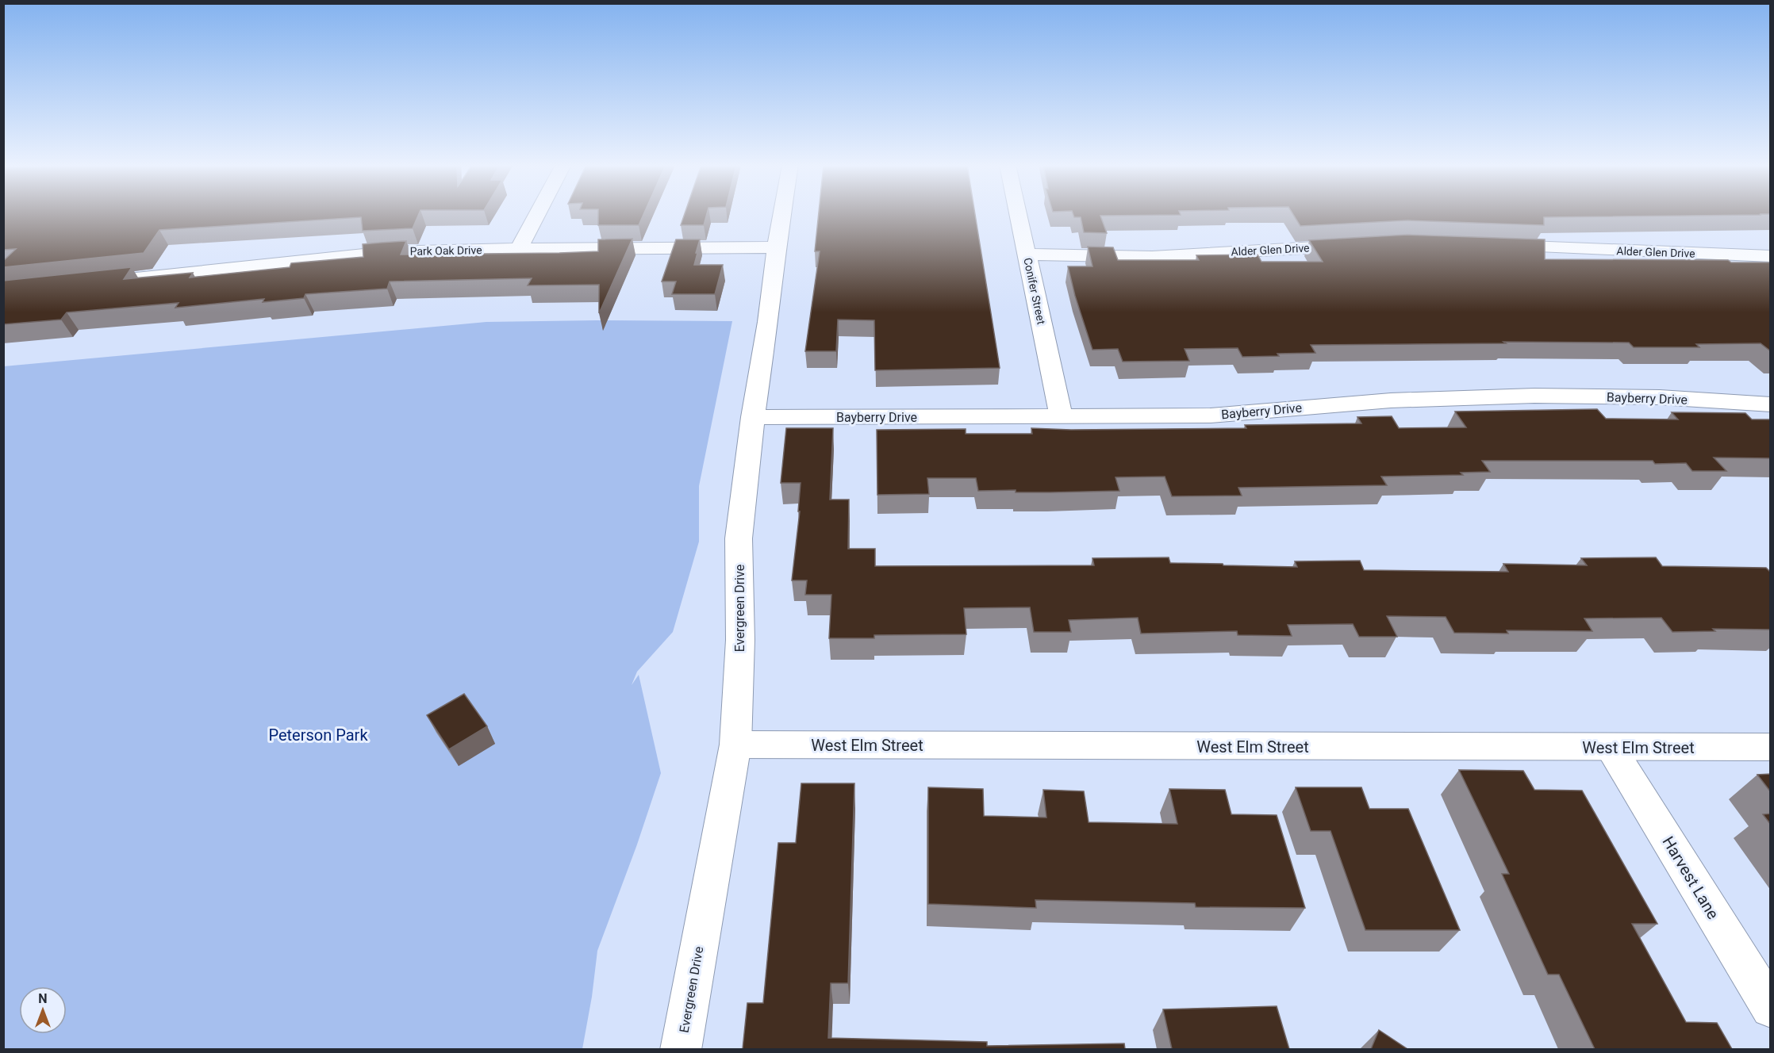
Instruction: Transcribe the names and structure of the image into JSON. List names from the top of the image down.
{
  "streets": {
    "street": [
      "Alder Glen Drive",
      "Park Oak Drive",
      "Conifer Street",
      "Bayberry Drive",
      "Evergreen Drive",
      "West Elm Street",
      "Harvest Lane"
    ]
  },
  "crossings": [
    ["Alder Glen Drive", "Conifer Street"],
    ["Park Oak Drive", "Evergreen Drive"],
    ["Conifer Street", "Bayberry Drive"],
    ["Bayberry Drive", "Evergreen Drive"],
    ["Evergreen Drive", "West Elm Street"],
    ["West Elm Street", "Harvest Lane"]
  ],
  "parks": ["Peterson Park"],
  "north": "top"
}
